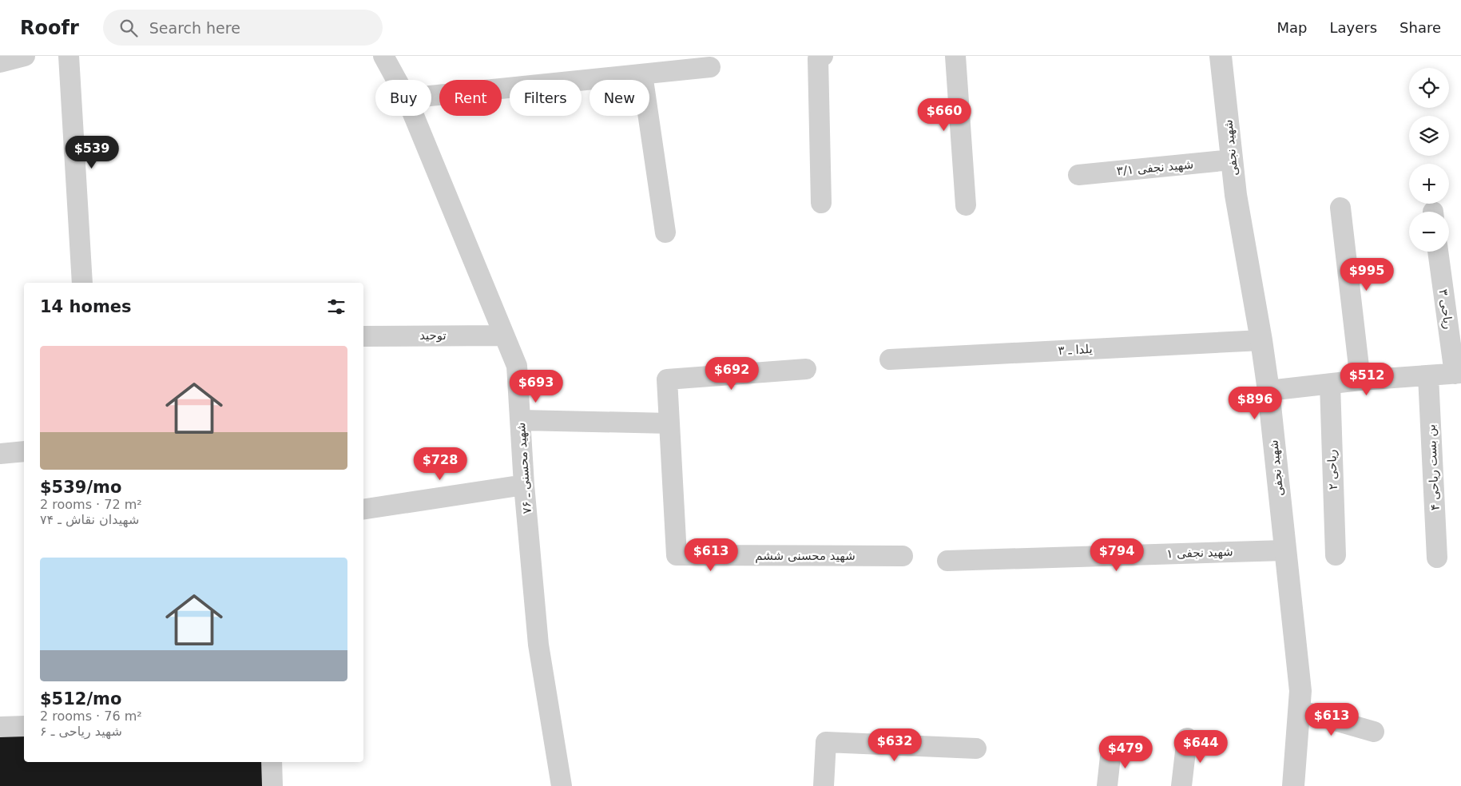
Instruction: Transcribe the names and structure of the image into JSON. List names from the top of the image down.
{
  "streets": {
    "street": [
      "شهید نجفی",
      "شهید نجفی ۳/۱",
      "ریاحی ۳",
      "توحید",
      "یلدا ـ ۳",
      "بن بست ریاحی ۴",
      "شهید محسنی ـ ۷۶",
      "ریاحی ۲",
      "شهید نجفی ۱",
      "شهید محسنی ششم"
    ]
  },
  "crossings": [
    ["شهید نجفی", "شهید نجفی ۳/۱"],
    ["شهید نجفی", "یلدا ـ ۳"],
    ["شهید نجفی", "شهید نجفی ۱"],
    ["توحید", "شهید محسنی ـ ۷۶"]
  ],
  "page": {
    "header": "Roofr",
    "search": "Search here",
    "nav": ["Map", "Layers", "Share"],
    "map_buttons": ["+", "−"],
    "chip": [
      "Buy",
      "Rent",
      "Filters",
      "New"
    ],
    "price": [
      "$660",
      "$539",
      "$995",
      "$692",
      "$512",
      "$693",
      "$896",
      "$728",
      "$613",
      "$794",
      "$613",
      "$632",
      "$644",
      "$479"
    ],
    "heading": "14 homes",
    "list": [
      {
        "name": "$539/mo",
        "note": "2 rooms · 72 m² · شهیدان نقاش ـ ۷۴"
      },
      {
        "name": "$512/mo",
        "note": "2 rooms · 76 m² · شهید ریاحی ـ ۶"
      }
    ]
  }
}
